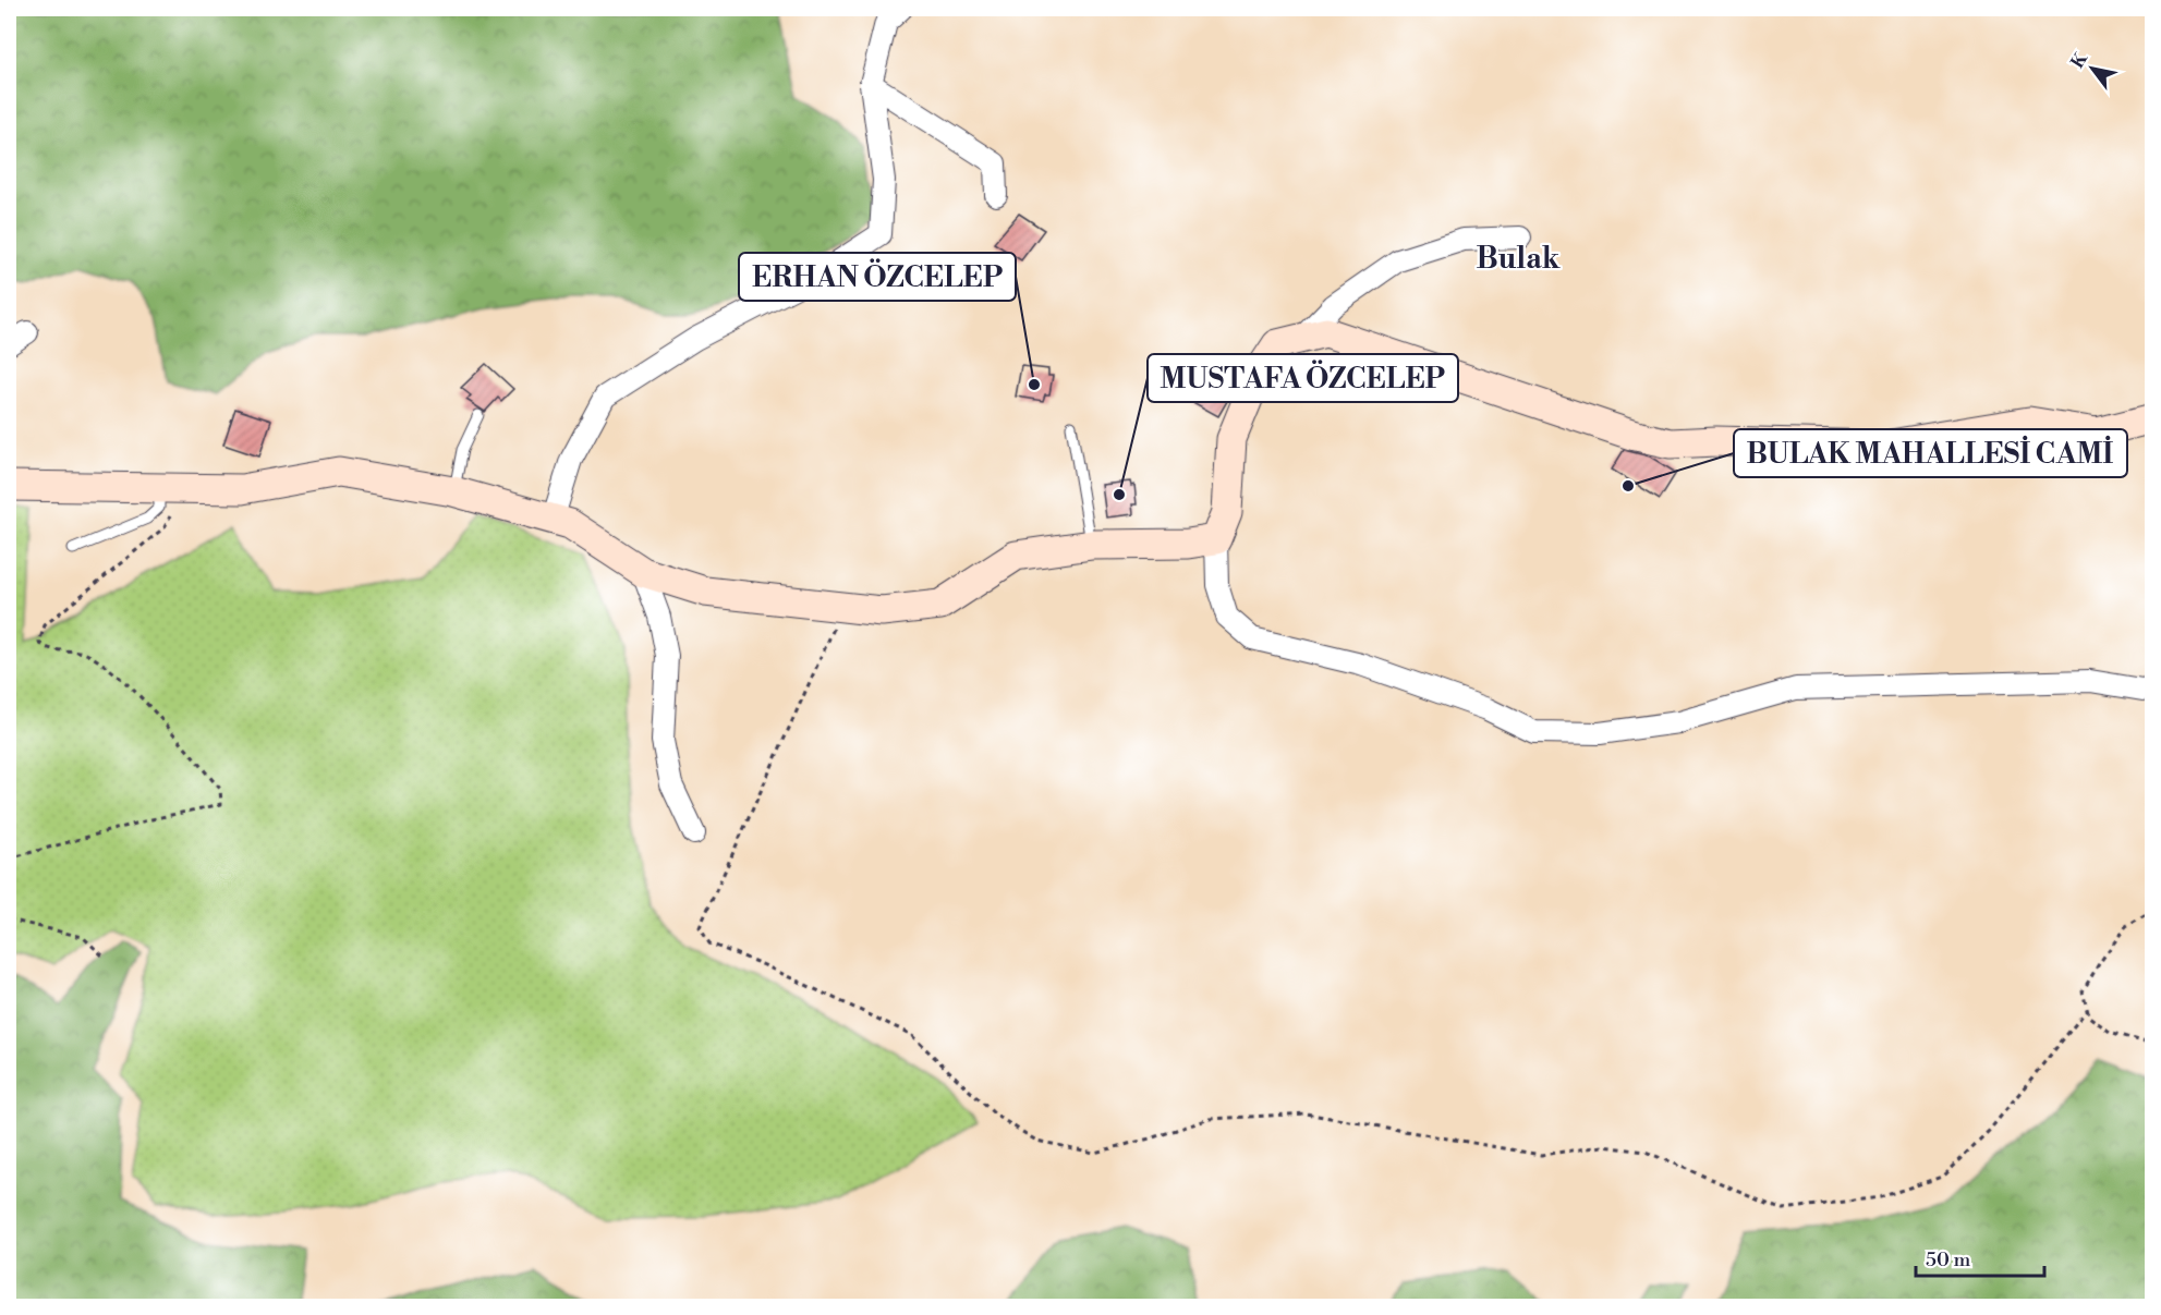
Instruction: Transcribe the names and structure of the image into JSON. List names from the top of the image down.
{
  "districts": ["Bulak"],
  "places": ["ERHAN ÖZCELEP", "BULAK MAHALLESİ CAMİ", "MUSTAFA ÖZCELEP"],
  "scale_bar": "50 m",
  "north": "top left"
}
